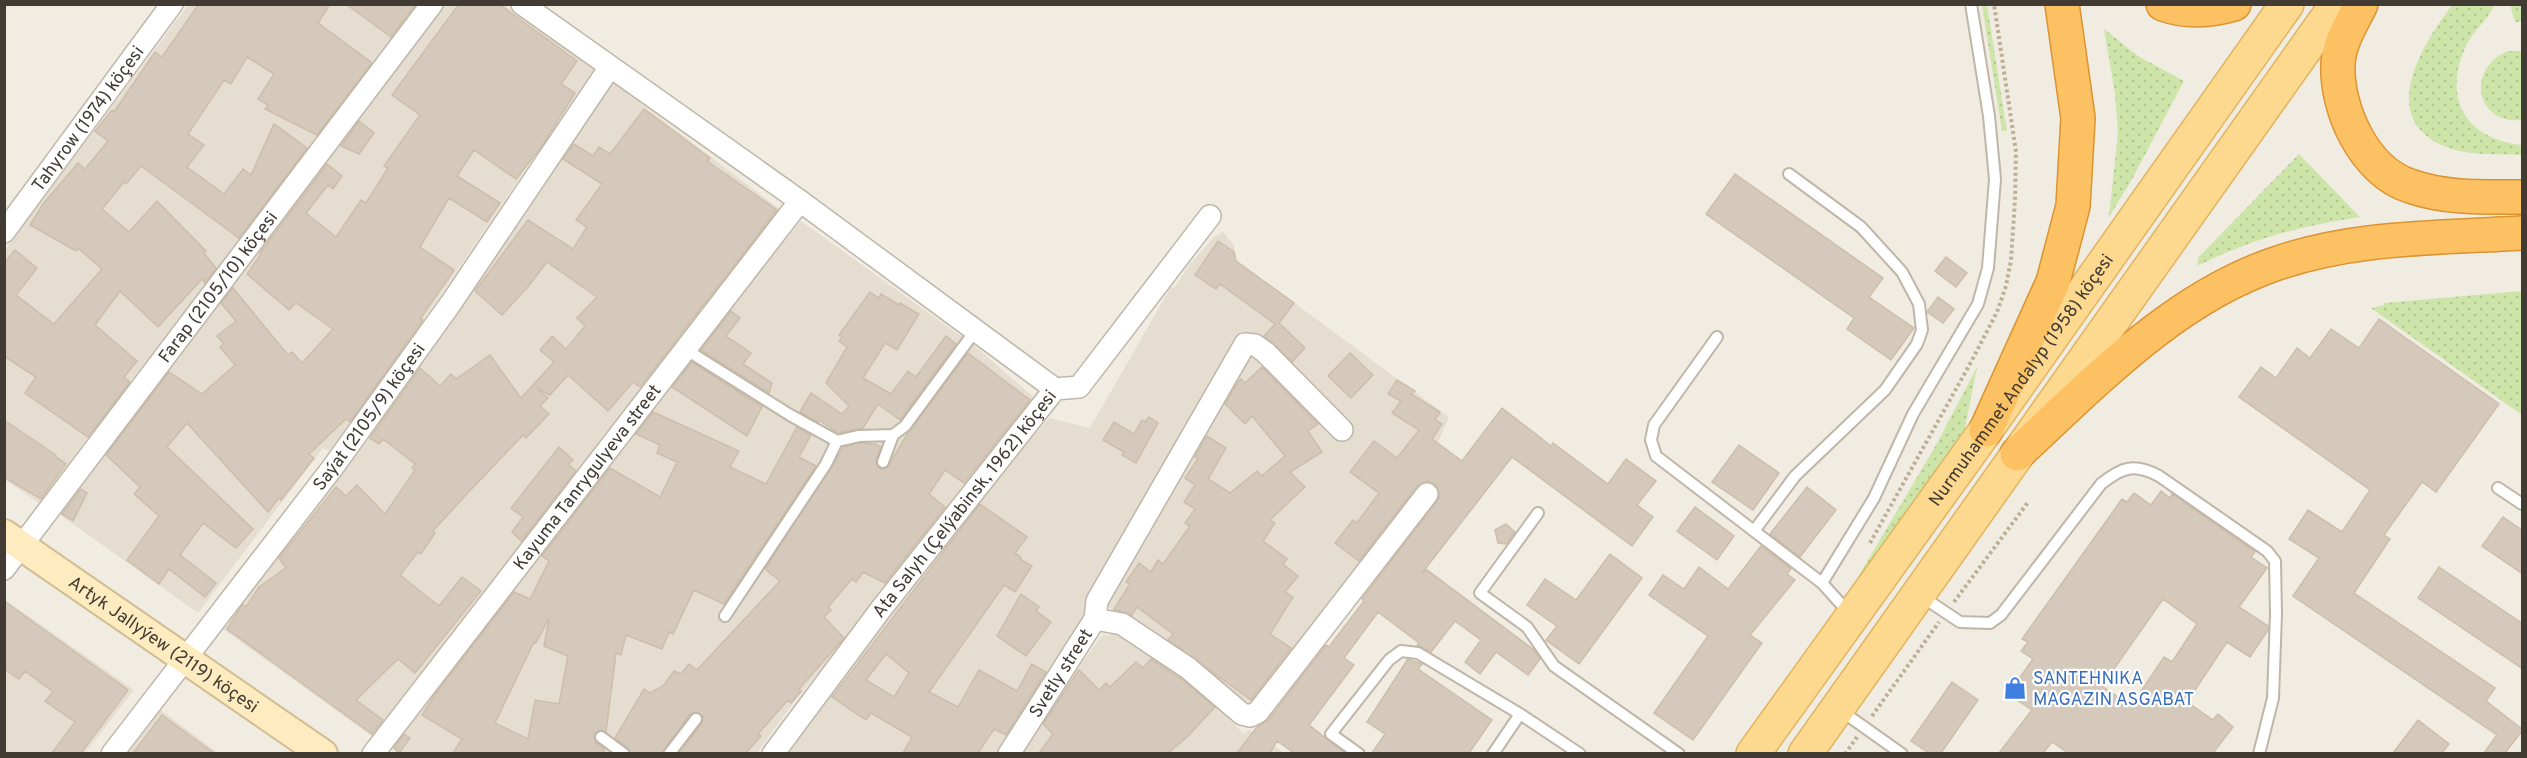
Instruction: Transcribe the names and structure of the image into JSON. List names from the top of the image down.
{
  "streets": {
    "main road": ["Nurmuhammet Andalyp (1958) köçesi"],
    "street": [
      "Tahyrow (1974) köçesi",
      "Farap (2105/10) köçesi",
      "Saýat (2105/9) köçesi",
      "Kayuma Tanrygulyeva street",
      "Ata Salyh (Çelýabinsk, 1962) köçesi",
      "Artyk Jallyýew (2119) köçesi",
      "Svetly street"
    ]
  },
  "crossings": [
    ["Farap (2105/10) köçesi", "Artyk Jallyýew (2119) köçesi"],
    ["Saýat (2105/9) köçesi", "Artyk Jallyýew (2119) köçesi"]
  ],
  "places": {
    "shop": ["SANTEHNIKA MAGAZIN ASGABAT"]
  }
}
